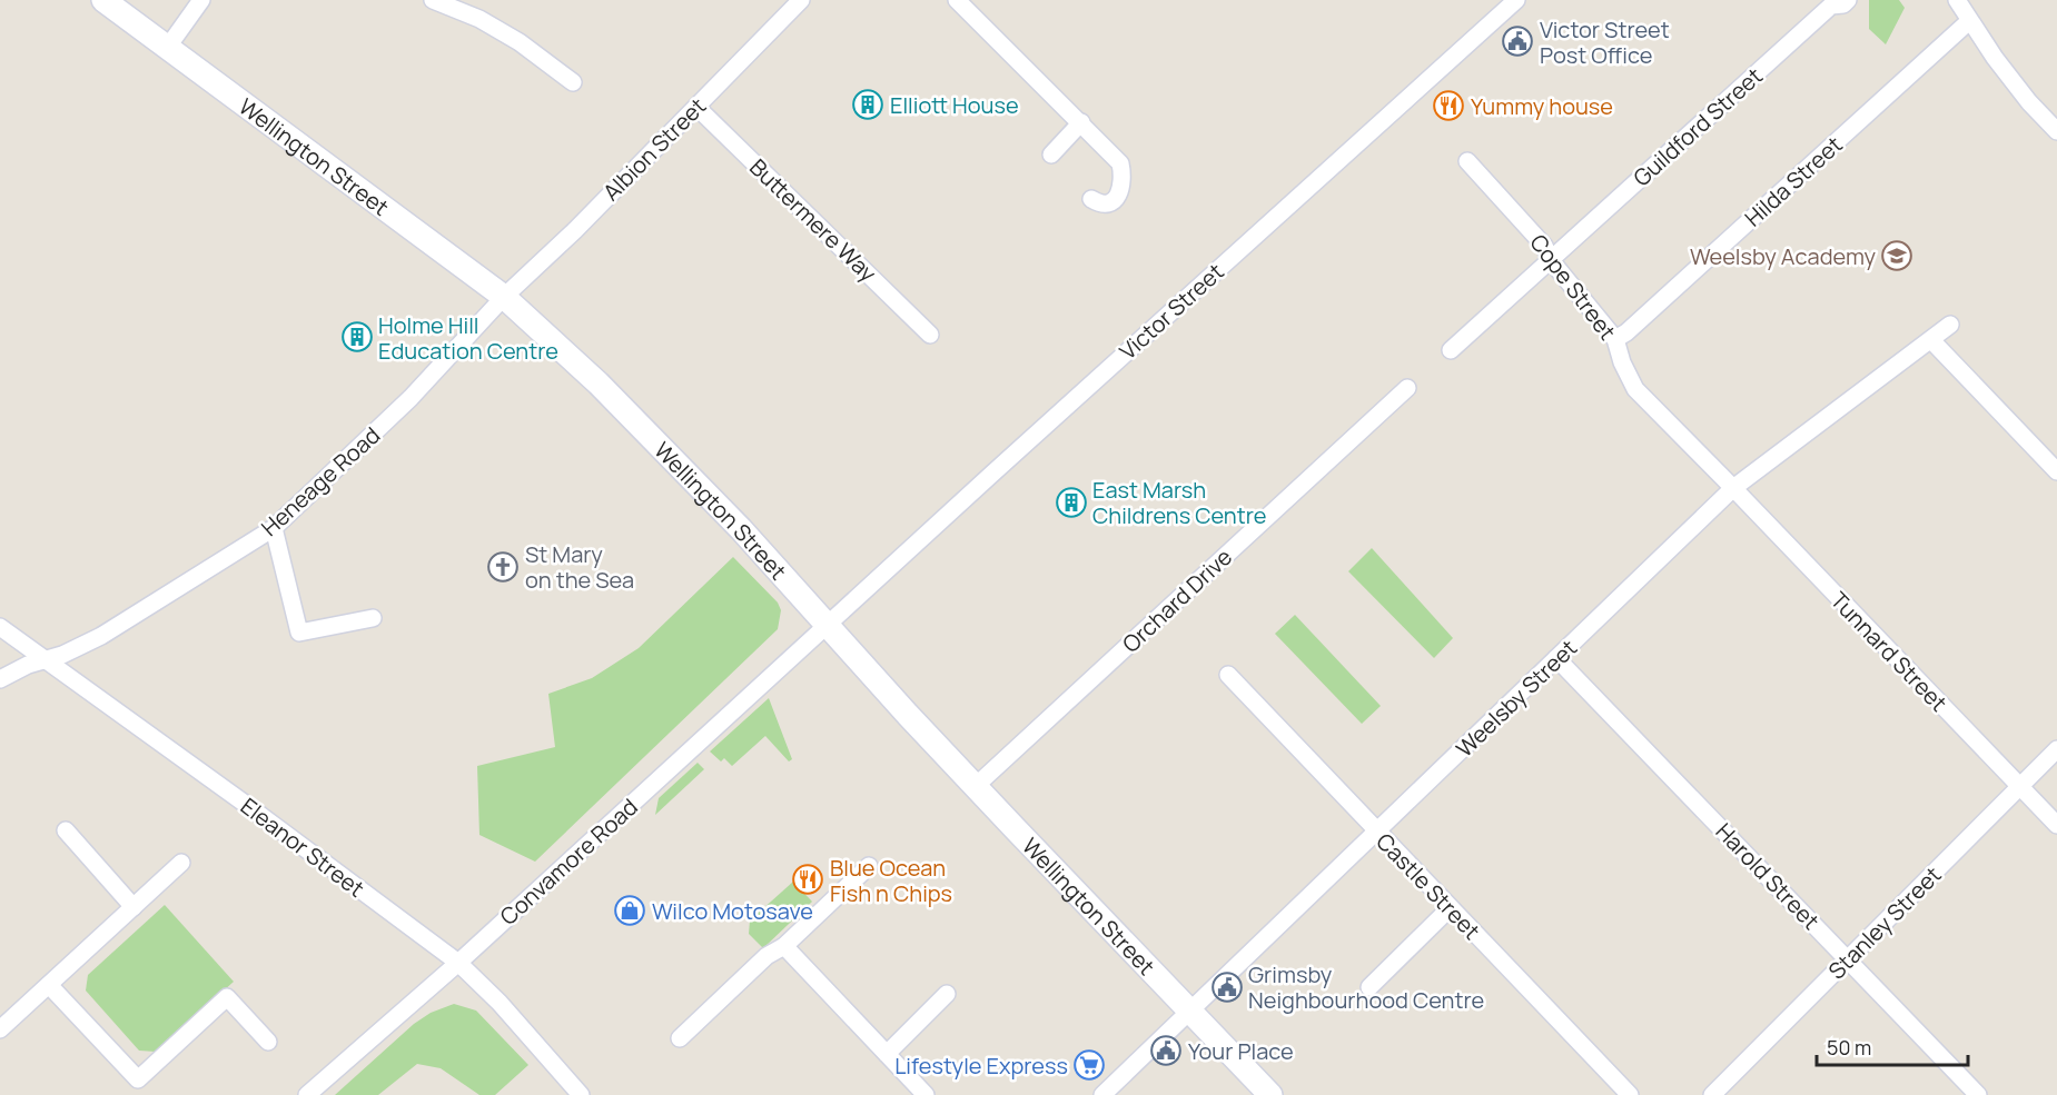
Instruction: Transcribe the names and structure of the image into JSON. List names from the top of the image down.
{
  "streets": {
    "street": [
      "Guildford Street",
      "Albion Street",
      "Wellington Street",
      "Hilda Street",
      "Buttermere Way",
      "Cope Street",
      "Victor Street",
      "Heneage Road",
      "Orchard Drive",
      "Tunnard Street",
      "Weelsby Street",
      "Eleanor Street",
      "Convamore Road",
      "Harold Street",
      "Castle Street",
      "Stanley Street"
    ]
  },
  "crossings": [
    ["Guildford Street", "Cope Street"],
    ["Albion Street", "Wellington Street"],
    ["Albion Street", "Buttermere Way"],
    ["Albion Street", "Heneage Road"],
    ["Wellington Street", "Victor Street"],
    ["Wellington Street", "Heneage Road"],
    ["Wellington Street", "Orchard Drive"],
    ["Wellington Street", "Weelsby Street"],
    ["Wellington Street", "Convamore Road"],
    ["Hilda Street", "Cope Street"],
    ["Cope Street", "Tunnard Street"],
    ["Cope Street", "Weelsby Street"],
    ["Victor Street", "Convamore Road"],
    ["Heneage Road", "Eleanor Street"],
    ["Tunnard Street", "Weelsby Street"],
    ["Tunnard Street", "Stanley Street"],
    ["Weelsby Street", "Harold Street"],
    ["Weelsby Street", "Castle Street"],
    ["Eleanor Street", "Convamore Road"],
    ["Harold Street", "Stanley Street"]
  ],
  "places": {
    "public building": ["Victor Street Post Office", "Grimsby Neighbourhood Centre", "Your Place"],
    "building": ["Elliott House", "Holme Hill Education Centre", "East Marsh Childrens Centre"],
    "restaurant": ["Yummy house", "Blue Ocean Fish n Chips"],
    "school or university": ["Weelsby Academy"],
    "church": ["St Mary on the Sea"],
    "shop": ["Wilco Motosave"],
    "supermarket": ["Lifestyle Express"]
  },
  "scale_bar": "50 m"
}
